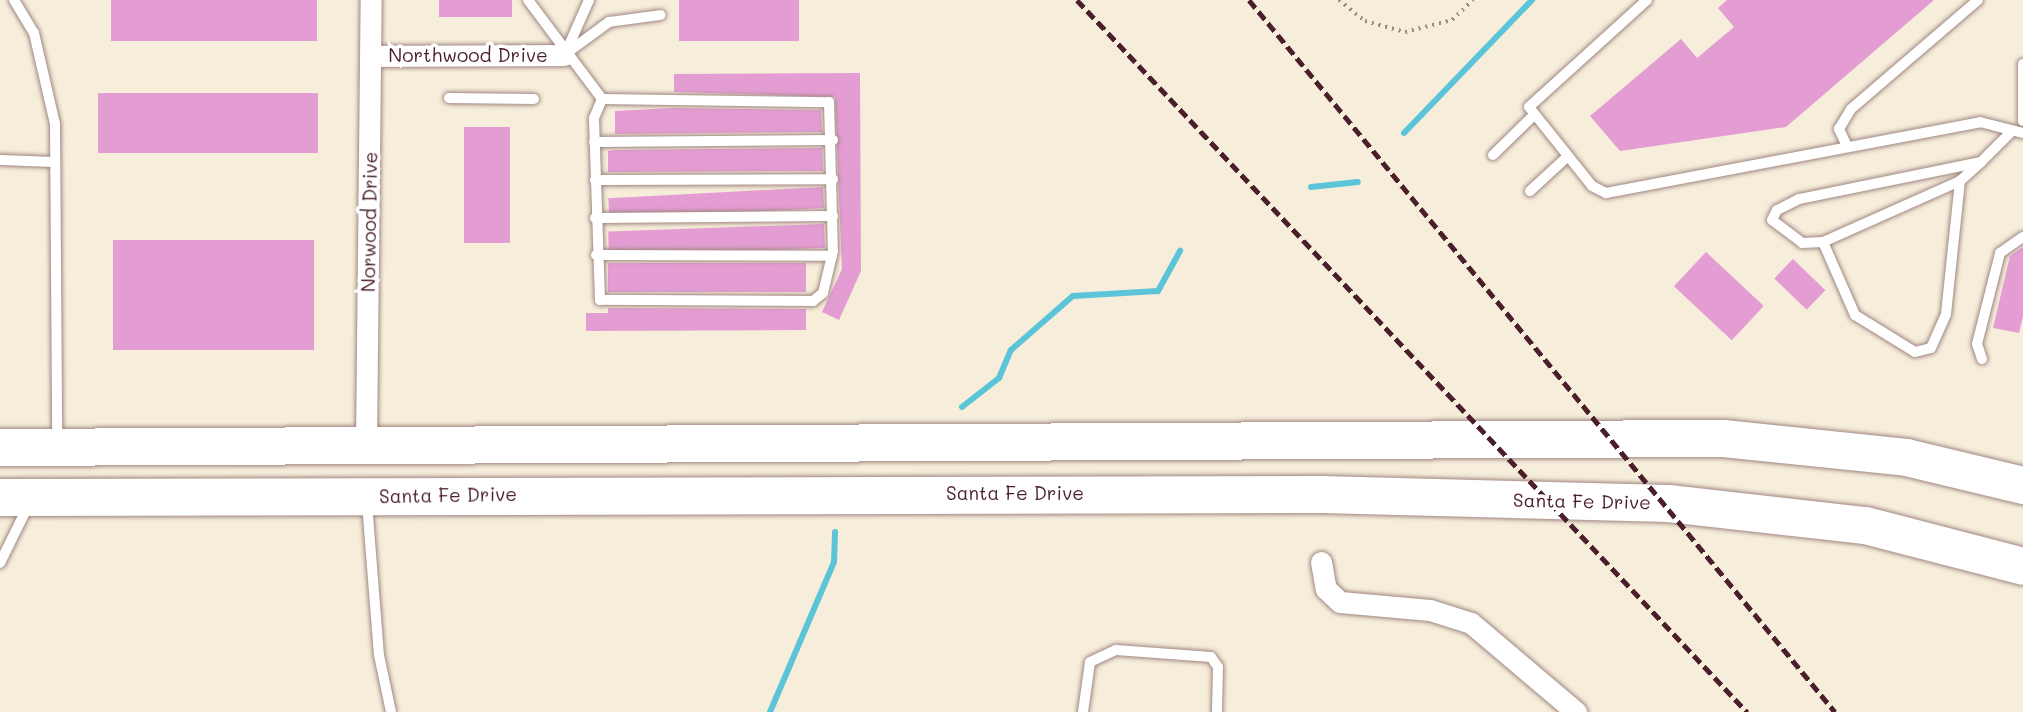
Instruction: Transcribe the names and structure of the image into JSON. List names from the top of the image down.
{
  "streets": {
    "highway": ["Santa Fe Drive"],
    "street": ["Northwood Drive", "Norwood Drive"]
  },
  "crossings": [
    ["Northwood Drive", "Norwood Drive"]
  ]
}
